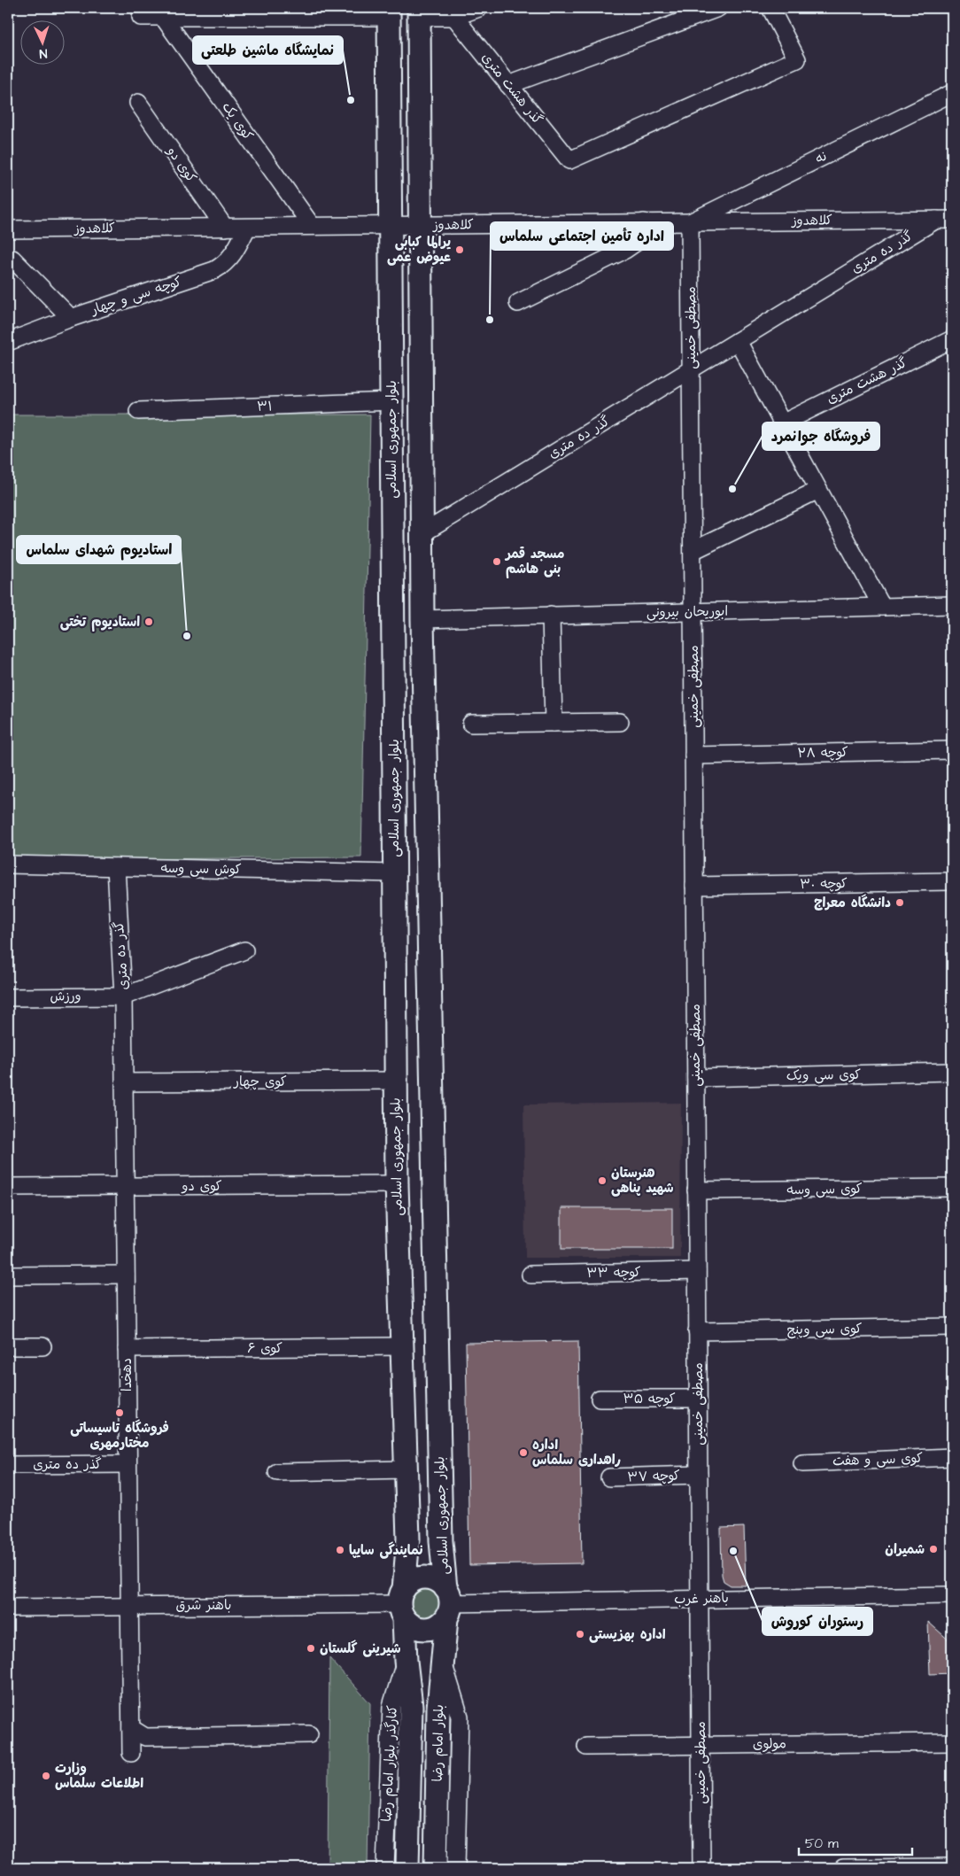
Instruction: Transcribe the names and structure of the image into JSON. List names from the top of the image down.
{
  "streets": {
    "main road": ["بلوار جمهوری اسلامی", "بلوار امام رضا"],
    "street": [
      "گذر هشت متری",
      "کوی یک",
      "نه",
      "کوی دو",
      "کلاهدوز",
      "گذر ده متری",
      "کوچه سی و چهار",
      "مصطفی خمینی",
      "۳۱",
      "ابوریحان بیرونی",
      "کوچه ۲۸",
      "کوش سی وسه",
      "کوچه ۳۰",
      "ورزش",
      "کوی سی ویک",
      "کوی چهار",
      "کوی سی وسه",
      "کوچه ۳۳",
      "کوی سی وپنج",
      "کوی ۶",
      "دهخدا",
      "کوچه ۳۵",
      "کوی سی و هفت",
      "کوچه ۳۷",
      "باهنر غرب",
      "باهنر شرق",
      "مولوی",
      "کنارگذر بلوار امام رضا"
    ]
  },
  "crossings": [
    ["کوی یک", "کلاهدوز"],
    ["نه", "کلاهدوز"],
    ["نه", "مصطفی خمینی"],
    ["کوی دو", "کلاهدوز"],
    ["کوی دو", "بلوار جمهوری اسلامی"],
    ["کوی دو", "دهخدا"],
    ["کلاهدوز", "گذر ده متری"],
    ["کلاهدوز", "کوچه سی و چهار"],
    ["کلاهدوز", "مصطفی خمینی"],
    ["کلاهدوز", "بلوار جمهوری اسلامی"],
    ["گذر ده متری", "مصطفی خمینی"],
    ["گذر ده متری", "بلوار جمهوری اسلامی"],
    ["گذر ده متری", "کوش سی وسه"],
    ["گذر ده متری", "ورزش"],
    ["گذر ده متری", "دهخدا"],
    ["مصطفی خمینی", "ابوریحان بیرونی"],
    ["مصطفی خمینی", "کوچه ۲۸"],
    ["مصطفی خمینی", "کوچه ۳۰"],
    ["مصطفی خمینی", "کوی سی ویک"],
    ["مصطفی خمینی", "کوی سی وسه"],
    ["مصطفی خمینی", "کوچه ۳۳"],
    ["مصطفی خمینی", "کوی سی وپنج"],
    ["مصطفی خمینی", "کوچه ۳۵"],
    ["مصطفی خمینی", "کوچه ۳۷"],
    ["مصطفی خمینی", "باهنر غرب"],
    ["مصطفی خمینی", "مولوی"],
    ["۳۱", "بلوار جمهوری اسلامی"],
    ["بلوار جمهوری اسلامی", "ابوریحان بیرونی"],
    ["بلوار جمهوری اسلامی", "کوش سی وسه"],
    ["بلوار جمهوری اسلامی", "کوی چهار"],
    ["بلوار جمهوری اسلامی", "کوی ۶"],
    ["بلوار جمهوری اسلامی", "باهنر غرب"],
    ["بلوار جمهوری اسلامی", "باهنر شرق"],
    ["بلوار جمهوری اسلامی", "بلوار امام رضا"],
    ["ورزش", "دهخدا"],
    ["کوی چهار", "دهخدا"],
    ["کوی ۶", "دهخدا"],
    ["دهخدا", "باهنر شرق"],
    ["باهنر غرب", "باهنر شرق"],
    ["باهنر غرب", "بلوار امام رضا"],
    ["باهنر شرق", "بلوار امام رضا"]
  ],
  "places": [
    "نمایشگاه ماشین طلعتی",
    "یرالما کبابی عیوض عمی",
    "اداره تأمین اجتماعی سلماس",
    "فروشگاه جوانمرد",
    "مسجد قمر بنی هاشم",
    "استادیوم تختی",
    "استادیوم شهدای سلماس",
    "دانشگاه معراج",
    "هنرستان شهید پناهی",
    "فروشگاه تاسیساتی مختارمهری",
    "اداره راهداری سلماس",
    "شمیران",
    "نمایندگی سایپا",
    "رستوران کوروش",
    "اداره بهزیستی",
    "شیرینی گلستان",
    "وزارت اطلاعات سلماس"
  ],
  "scale_bar": "50 m",
  "north": "bottom"
}
